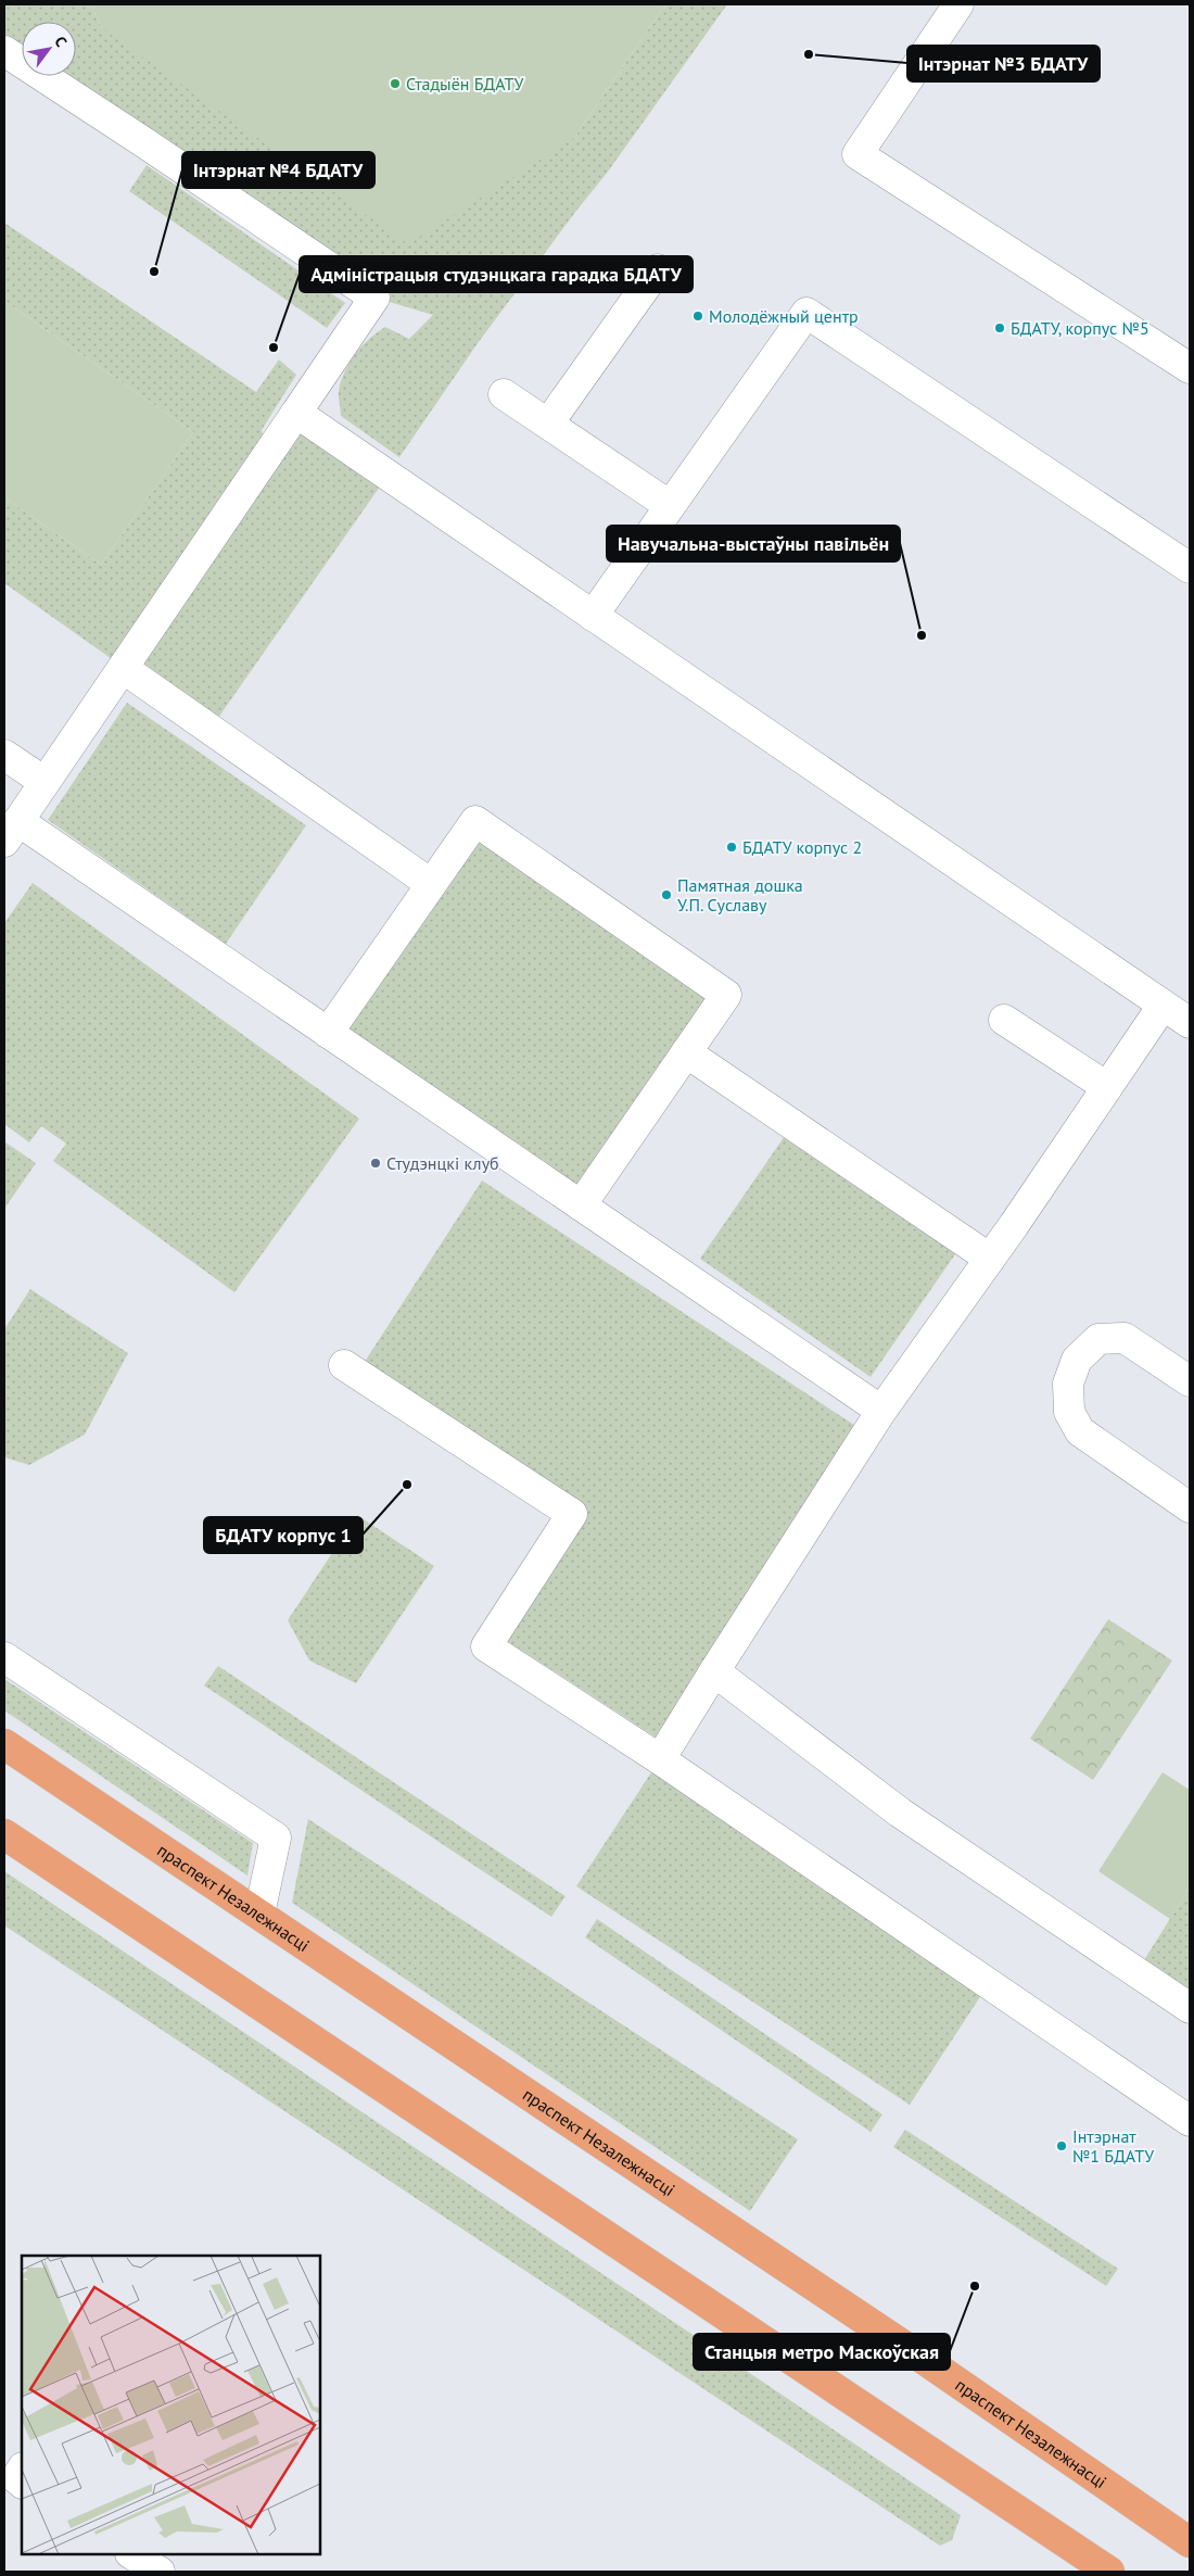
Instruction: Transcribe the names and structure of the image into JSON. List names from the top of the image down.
{
  "streets": {
    "main road": ["праспект Незалежнасці"]
  },
  "places": [
    "Інтэрнат №3 БДАТУ",
    "Стадыён БДАТУ",
    "Інтэрнат №4 БДАТУ",
    "Молодёжный центр",
    "БДАТУ, корпус №5",
    "Адміністрацыя студэнцкага гарадка БДАТУ",
    "Навучальна-выстаўны павільён",
    "БДАТУ корпус 2",
    "Памятная дошка У.П. Суславу",
    "Студэнцкі клуб",
    "БДАТУ корпус 1",
    "Інтэрнат №1 БДАТУ",
    "Станцыя метро Маскоўская"
  ],
  "north": "top right"
}
